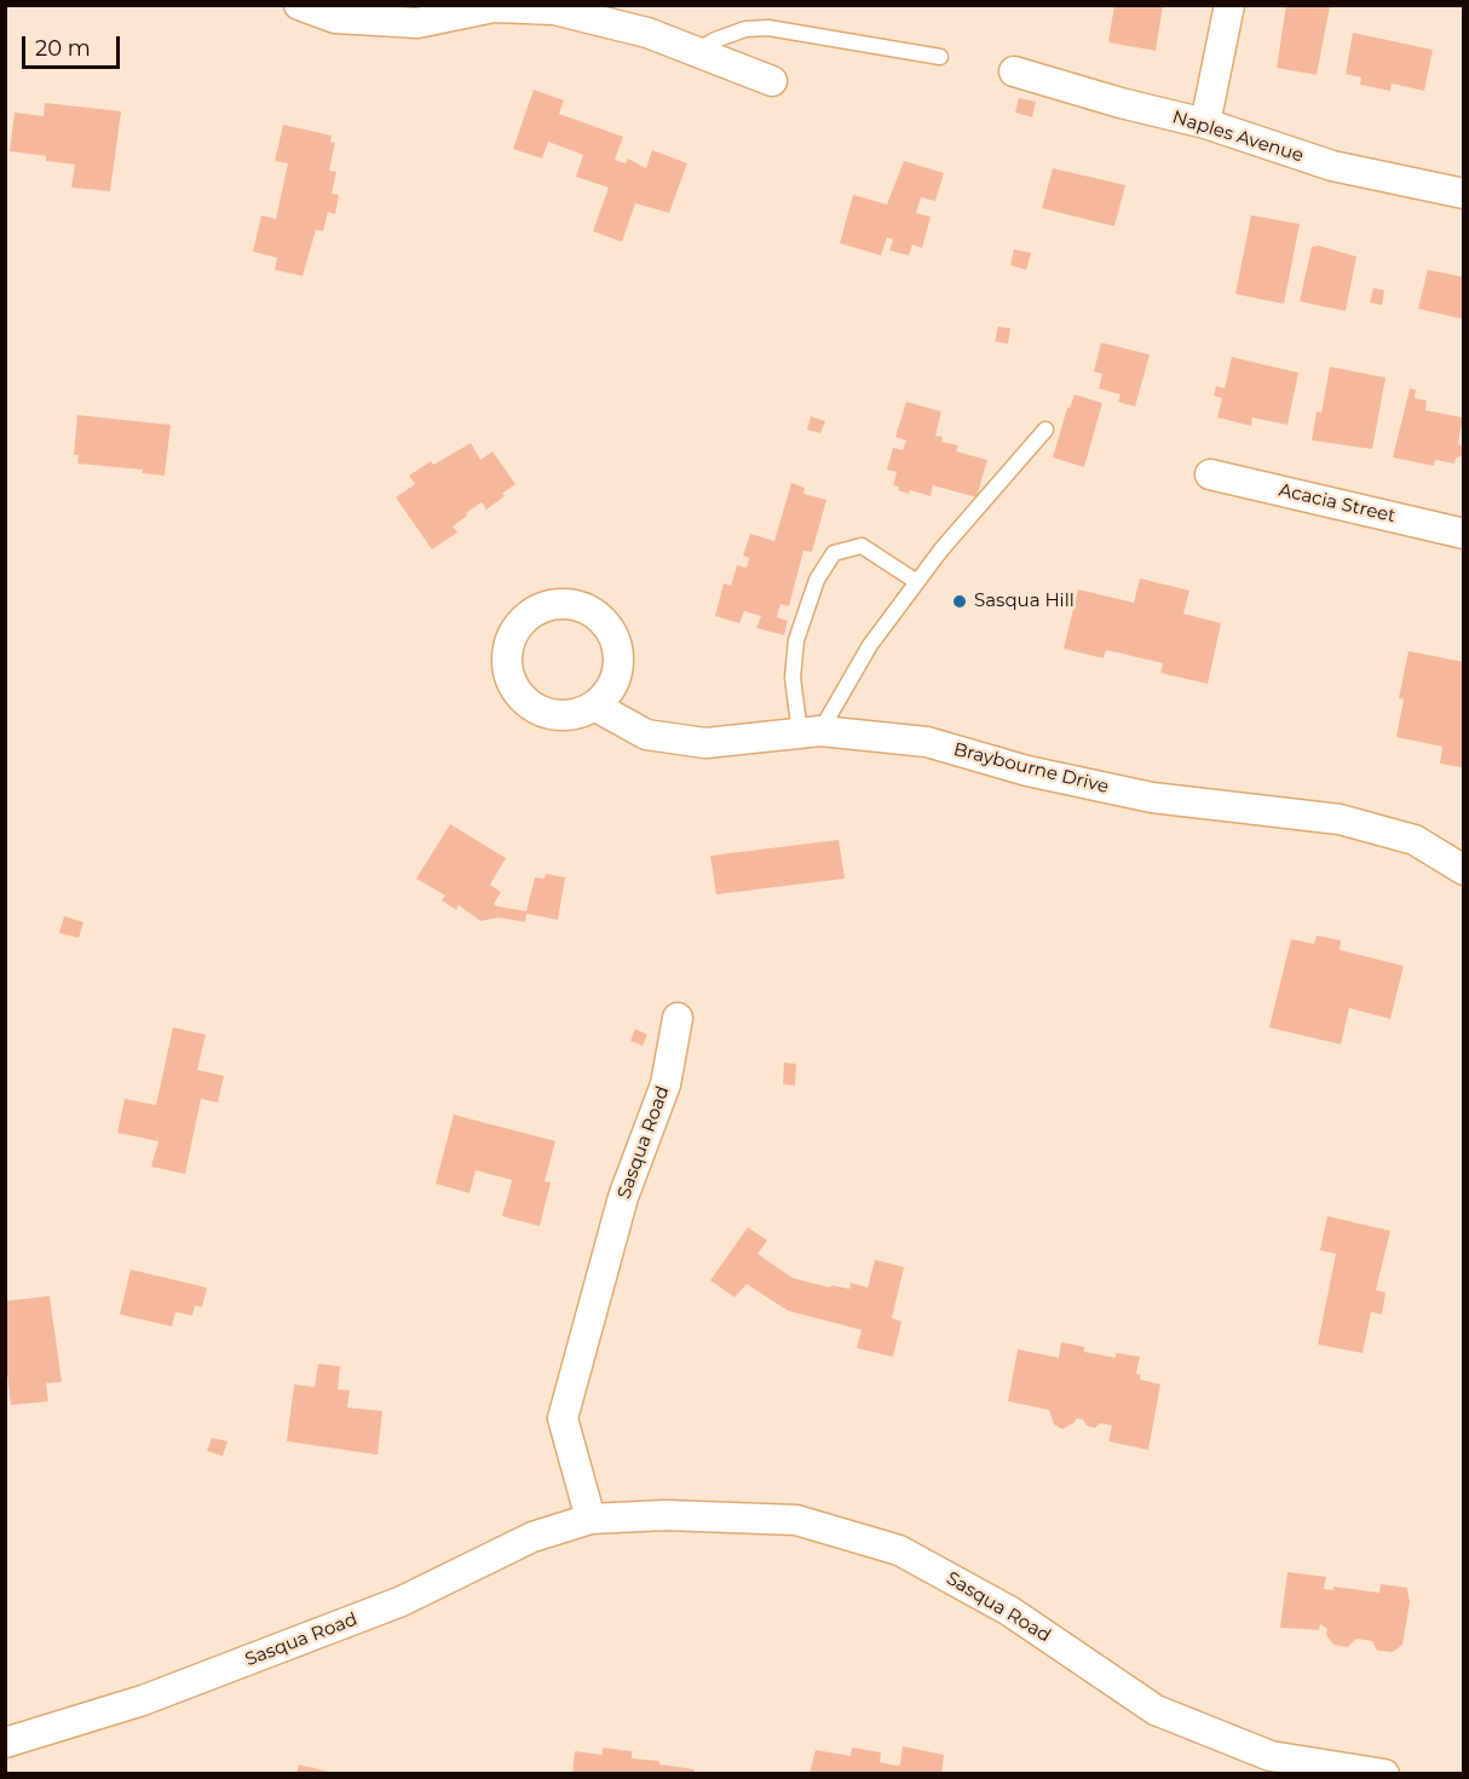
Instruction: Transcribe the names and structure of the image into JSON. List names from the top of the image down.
{
  "streets": {
    "street": [
      "Naples Avenue",
      "Acacia Street",
      "Braybourne Drive",
      "Sasqua Road"
    ]
  },
  "places": ["Sasqua Hill"],
  "scale_bar": "20 m"
}
